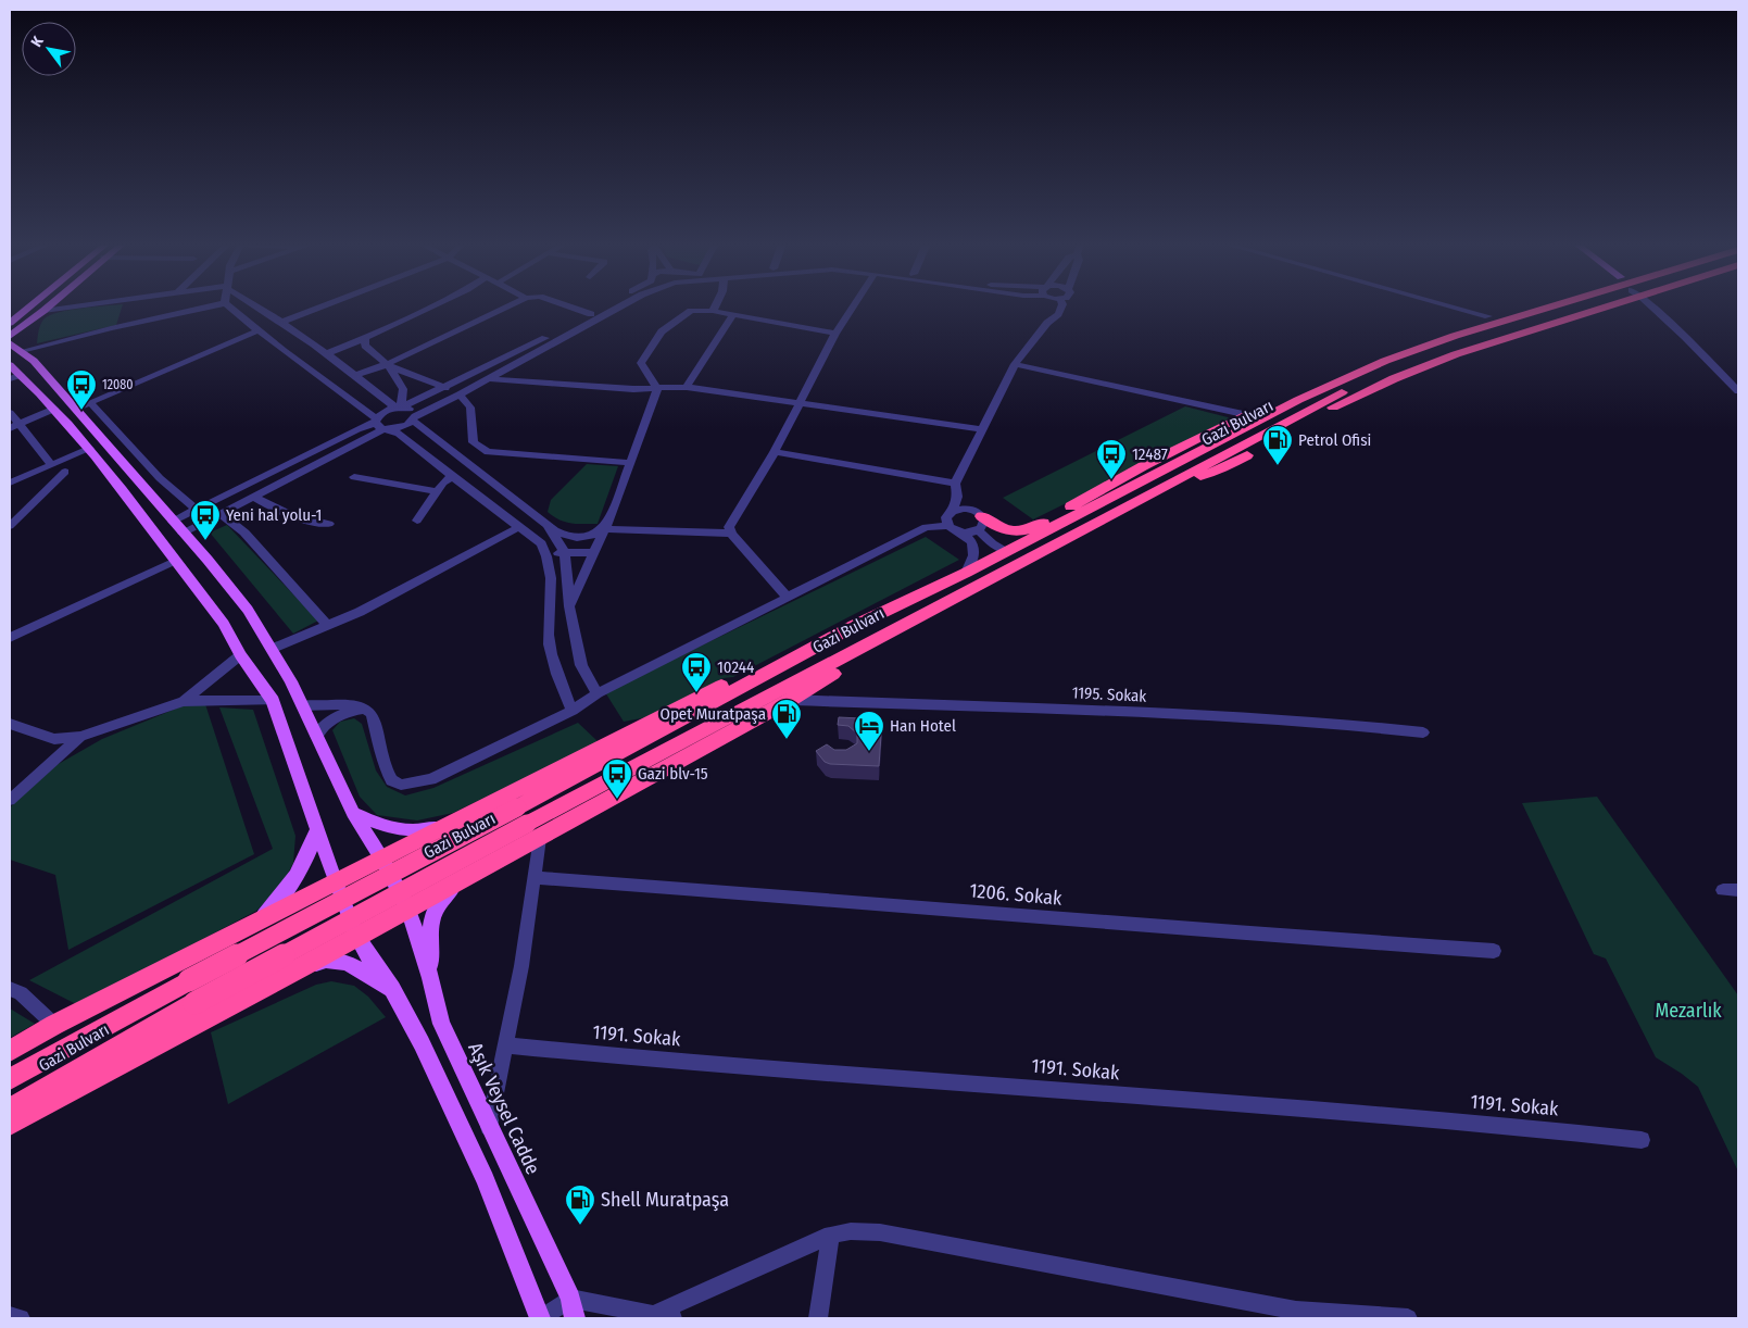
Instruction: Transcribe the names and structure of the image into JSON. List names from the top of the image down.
{
  "streets": {
    "highway": ["Gazi Bulvarı"],
    "main road": ["Aşık Veysel Cadde"],
    "street": ["1195. Sokak", "1206. Sokak", "1191. Sokak"]
  },
  "parks": ["Mezarlık"],
  "places": {
    "bus stop": [
      "12080",
      "12487",
      "Yeni hal yolu-1",
      "10244",
      "Gazi blv-15"
    ],
    "fuel station": ["Petrol Ofisi", "Opet Muratpaşa", "Shell Muratpaşa"],
    "hotel": ["Han Hotel"]
  },
  "north": "top left"
}
